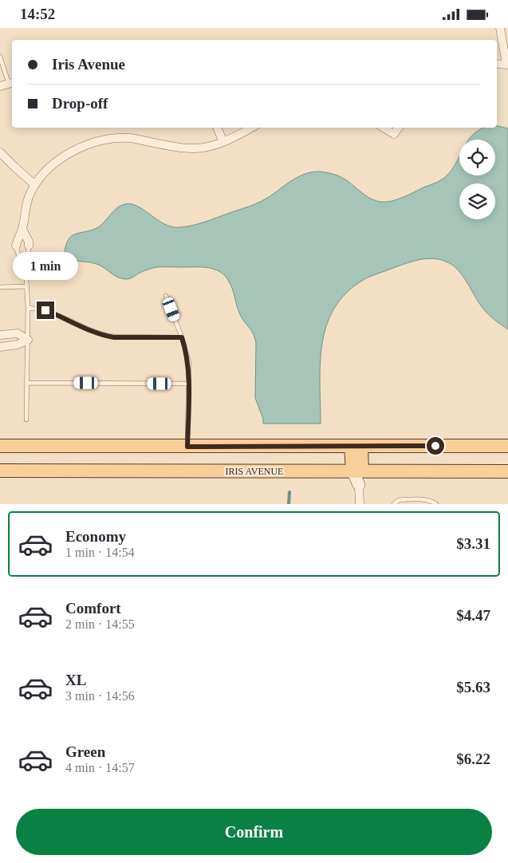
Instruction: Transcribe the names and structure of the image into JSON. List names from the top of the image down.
{
  "streets": {
    "main road": ["IRIS AVENUE"]
  },
  "page": {
    "status": "14:52",
    "banner": ["Iris Avenue", "Drop-off"],
    "bubble": "1 min",
    "list": [
      {
        "name": "Economy",
        "note": "1 min · 14:54",
        "value": "$3.31"
      },
      {
        "name": "Comfort",
        "note": "2 min · 14:55",
        "value": "$4.47"
      },
      {
        "name": "XL",
        "note": "3 min · 14:56",
        "value": "$5.63"
      },
      {
        "name": "Green",
        "note": "4 min · 14:57",
        "value": "$6.22"
      }
    ],
    "buttons": "Confirm"
  }
}
